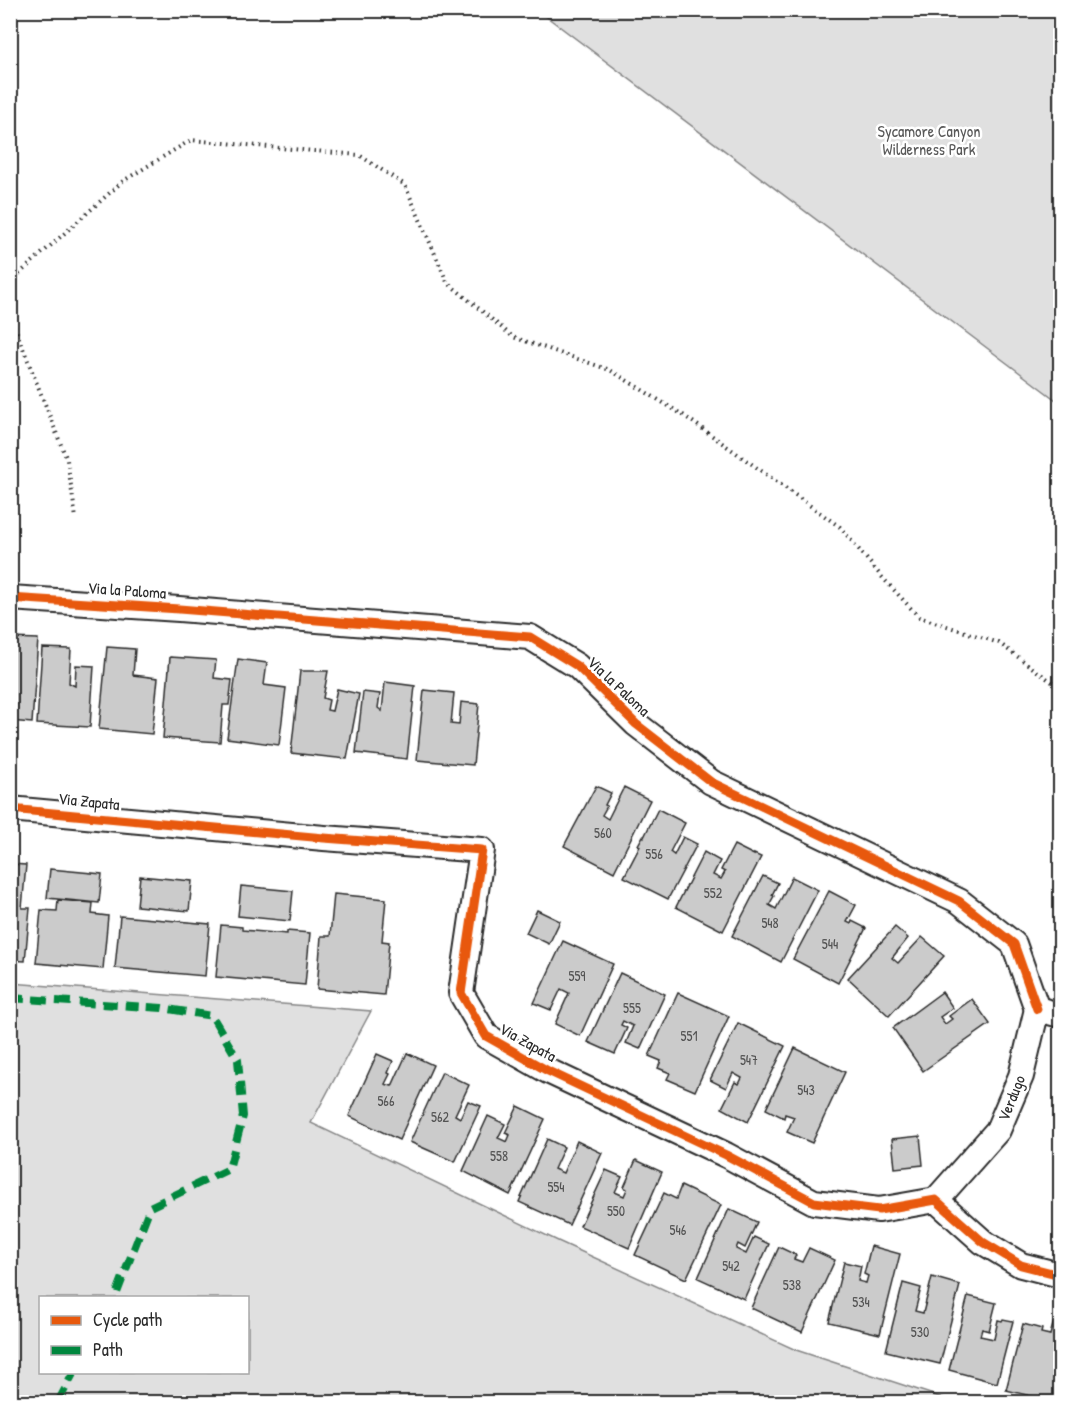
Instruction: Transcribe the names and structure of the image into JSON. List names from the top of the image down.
{
  "streets": {
    "street": ["Via la Paloma", "Via Zapata", "Verdugo"]
  },
  "crossings": [
    ["Via la Paloma", "Verdugo"],
    ["Via Zapata", "Verdugo"]
  ],
  "parks": ["Sycamore Canyon Wilderness Park"],
  "house_numbers": [
    "560",
    "556",
    "552",
    "548",
    "544",
    "559",
    "555",
    "551",
    "547",
    "543",
    "566",
    "562",
    "558",
    "554",
    "550",
    "546",
    "542",
    "538",
    "534",
    "530"
  ],
  "legend": ["Cycle path", "Path"]
}
